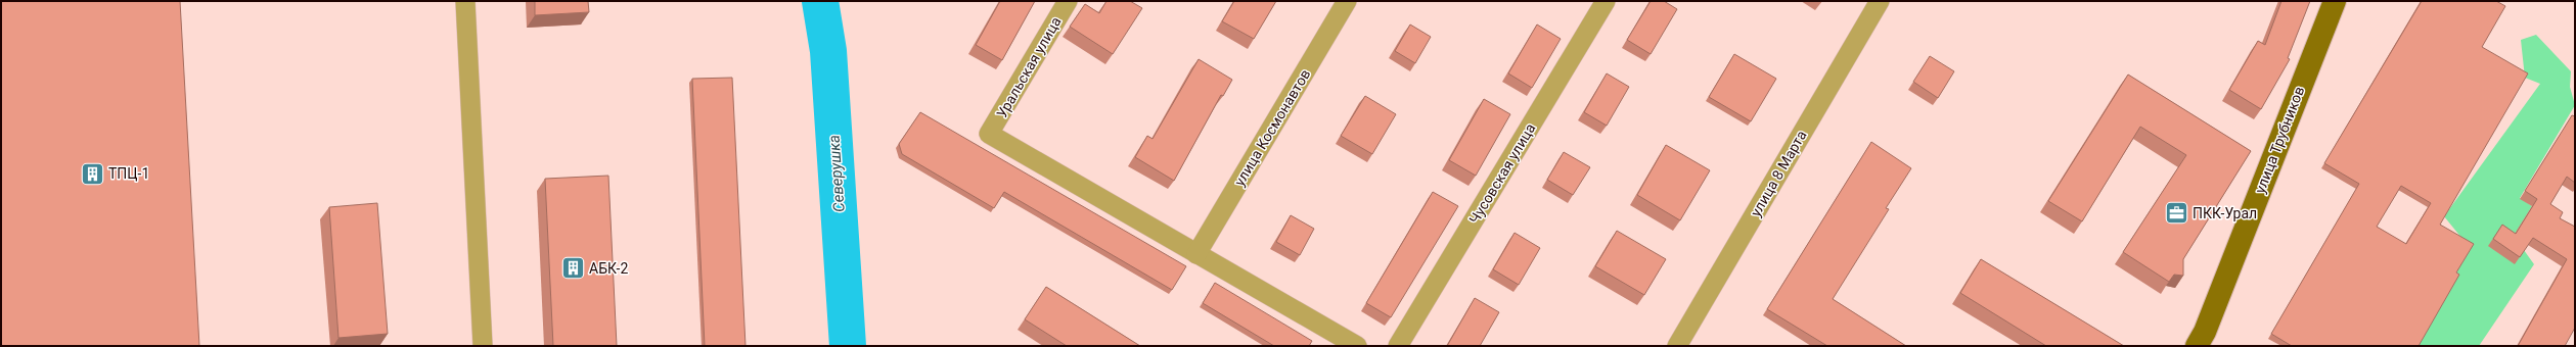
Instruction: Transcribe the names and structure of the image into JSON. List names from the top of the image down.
{
  "streets": {
    "main road": ["улица Трубников"],
    "street": [
      "Уральская улица",
      "улица Космонавтов",
      "Чусовская улица",
      "улица 8 Марта"
    ]
  },
  "crossings": [
    ["Уральская улица", "улица Космонавтов"]
  ],
  "water": ["Северушка"],
  "places": {
    "building": ["ТПЦ-1", "АБК-2"],
    "office": ["ПКК-Урал"]
  }
}
